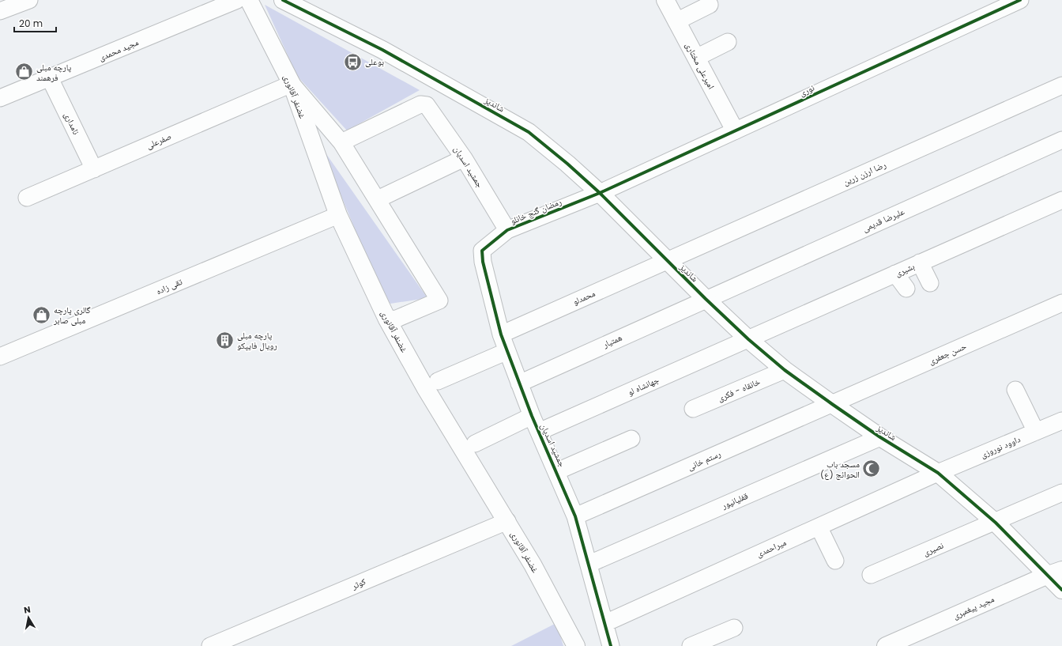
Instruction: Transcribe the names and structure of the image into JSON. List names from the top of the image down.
{
  "streets": {
    "street": [
      "مجید محمدی",
      "امیرعلی مختاری",
      "نوری",
      "غضنفر آقانوری",
      "شاندیز",
      "نامداری",
      "صفرعلی",
      "جمشید اسدیان",
      "رضا ارزن زرین",
      "رمضان گنج خانلو",
      "علیرضا قدیمی",
      "بشیری",
      "تقی زاده",
      "محمدلو",
      "همتیار",
      "حسن جعفری",
      "جهانشاه لو",
      "خانقاه - فکری",
      "داوود نوروزی",
      "رستم خانی",
      "قفلیانپور",
      "میراحمدی",
      "نصیری",
      "کوثر",
      "مجید پیغمبری"
    ]
  },
  "crossings": [
    ["مجید محمدی", "نامداری"],
    ["امیرعلی مختاری", "نوری"],
    ["نوری", "شاندیز"],
    ["نوری", "رمضان گنج خانلو"],
    ["غضنفر آقانوری", "صفرعلی"],
    ["غضنفر آقانوری", "تقی زاده"],
    ["غضنفر آقانوری", "کوثر"],
    ["شاندیز", "رضا ارزن زرین"],
    ["شاندیز", "رمضان گنج خانلو"],
    ["شاندیز", "علیرضا قدیمی"],
    ["شاندیز", "بشیری"],
    ["شاندیز", "محمدلو"],
    ["شاندیز", "همتیار"],
    ["شاندیز", "حسن جعفری"],
    ["شاندیز", "جهانشاه لو"],
    ["شاندیز", "خانقاه - فکری"],
    ["شاندیز", "داوود نوروزی"],
    ["شاندیز", "رستم خانی"],
    ["شاندیز", "قفلیانپور"],
    ["شاندیز", "میراحمدی"],
    ["شاندیز", "نصیری"],
    ["شاندیز", "مجید پیغمبری"],
    ["نامداری", "صفرعلی"],
    ["جمشید اسدیان", "رمضان گنج خانلو"],
    ["جمشید اسدیان", "محمدلو"],
    ["جمشید اسدیان", "همتیار"],
    ["جمشید اسدیان", "جهانشاه لو"],
    ["جمشید اسدیان", "رستم خانی"],
    ["جمشید اسدیان", "قفلیانپور"],
    ["جمشید اسدیان", "میراحمدی"],
    ["رضا ارزن زرین", "محمدلو"],
    ["علیرضا قدیمی", "همتیار"],
    ["بشیری", "جهانشاه لو"],
    ["حسن جعفری", "رستم خانی"],
    ["داوود نوروزی", "میراحمدی"]
  ],
  "places": {
    "bus stop": ["بوعلی"],
    "shop": ["پارچه مبلی فرهمند", "گالری پارچه مبلی صابر"],
    "building": ["پارچه مبلی رویال فایپکو"],
    "mosque": ["مسجد باب الحوائج (ع)"]
  },
  "scale_bar": "20 m",
  "north": "top"
}
